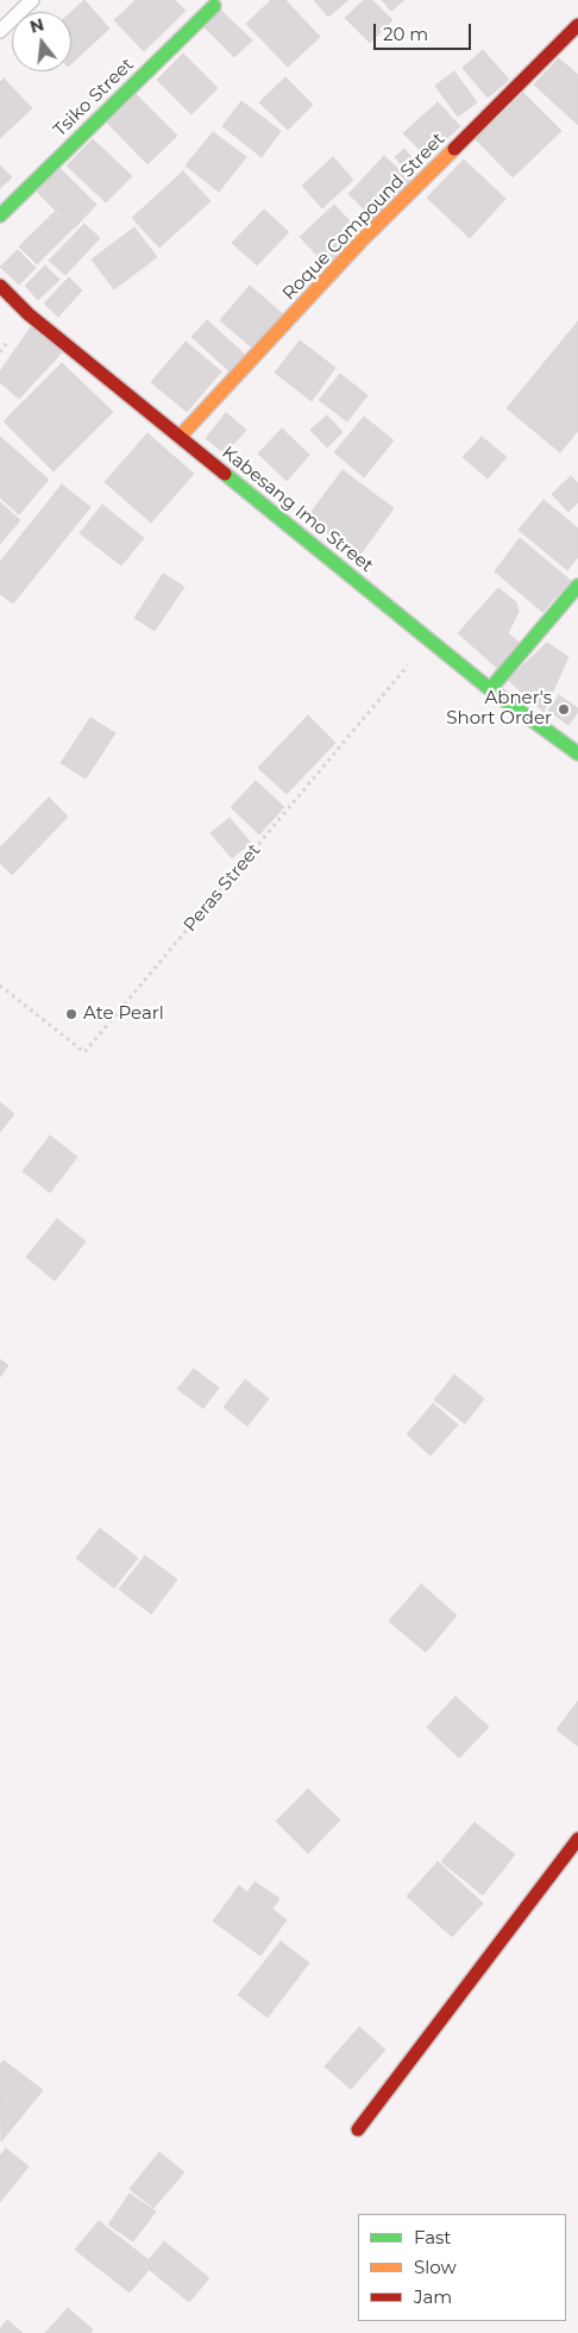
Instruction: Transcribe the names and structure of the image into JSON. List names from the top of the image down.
{
  "streets": {
    "street": ["Tsiko Street", "Roque Compound Street", "Kabesang Imo Street"],
    "path": ["Peras Street"]
  },
  "crossings": [
    ["Roque Compound Street", "Kabesang Imo Street"],
    ["Kabesang Imo Street", "Peras Street"]
  ],
  "places": ["Abner's Short Order", "Ate Pearl"],
  "legend": ["Fast", "Slow", "Jam"],
  "scale_bar": "20 m",
  "north": "top"
}
